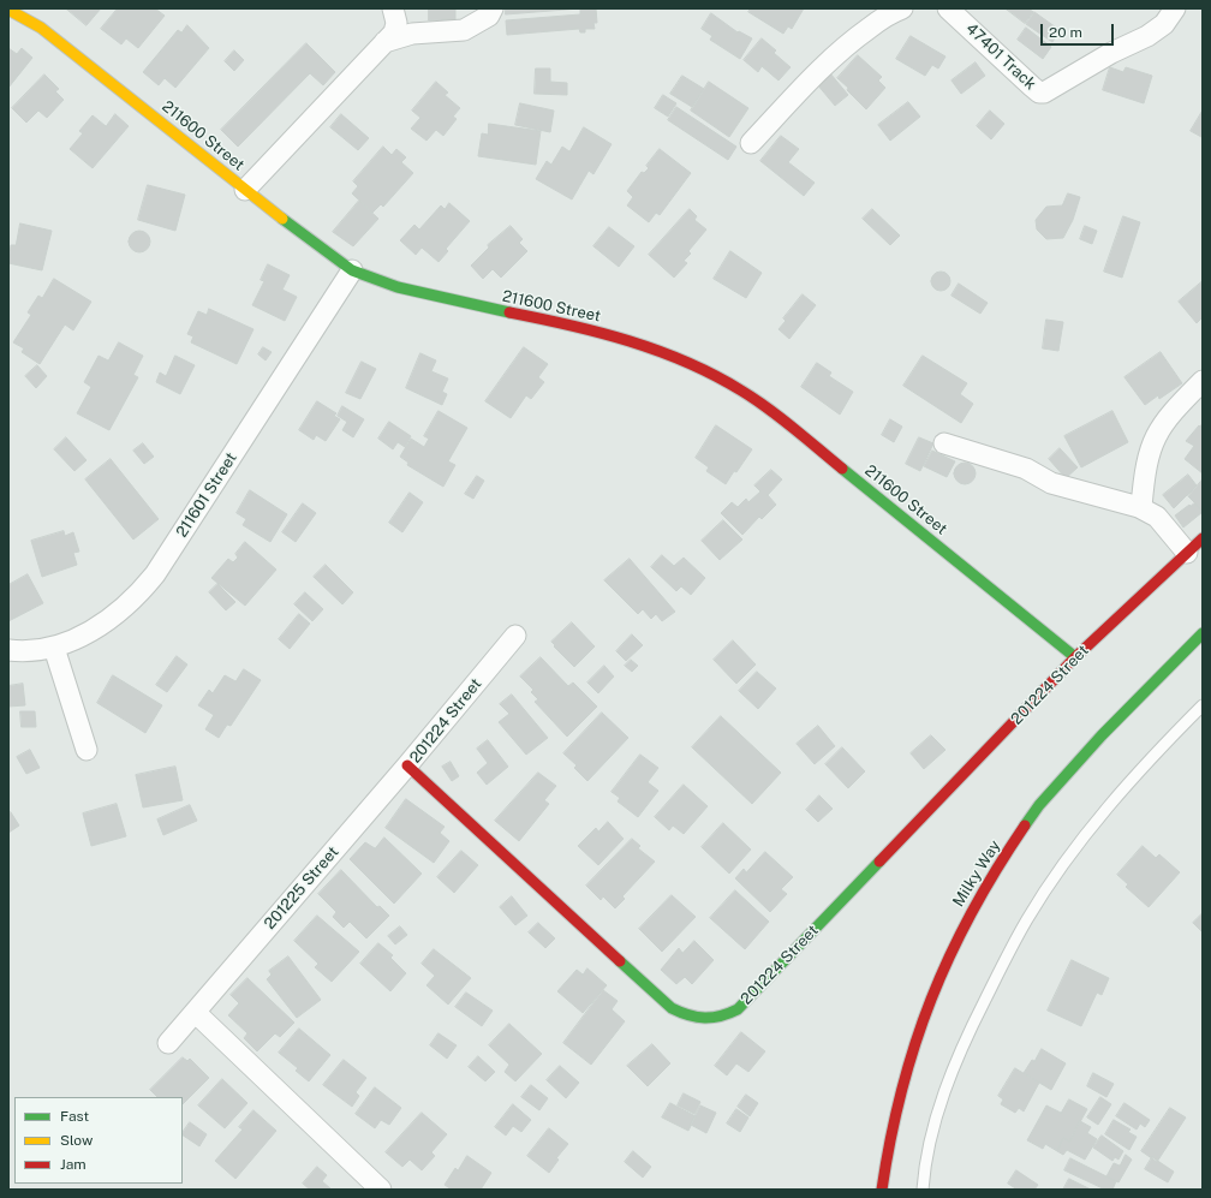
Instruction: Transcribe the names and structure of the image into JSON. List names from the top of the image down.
{
  "streets": {
    "street": [
      "47401 Track",
      "211600 Street",
      "211601 Street",
      "201224 Street",
      "Milky Way",
      "201225 Street"
    ]
  },
  "crossings": [
    ["211600 Street", "211601 Street"],
    ["211600 Street", "201224 Street"],
    ["201224 Street", "201225 Street"]
  ],
  "legend": ["Fast", "Slow", "Jam"],
  "scale_bar": "20 m"
}
